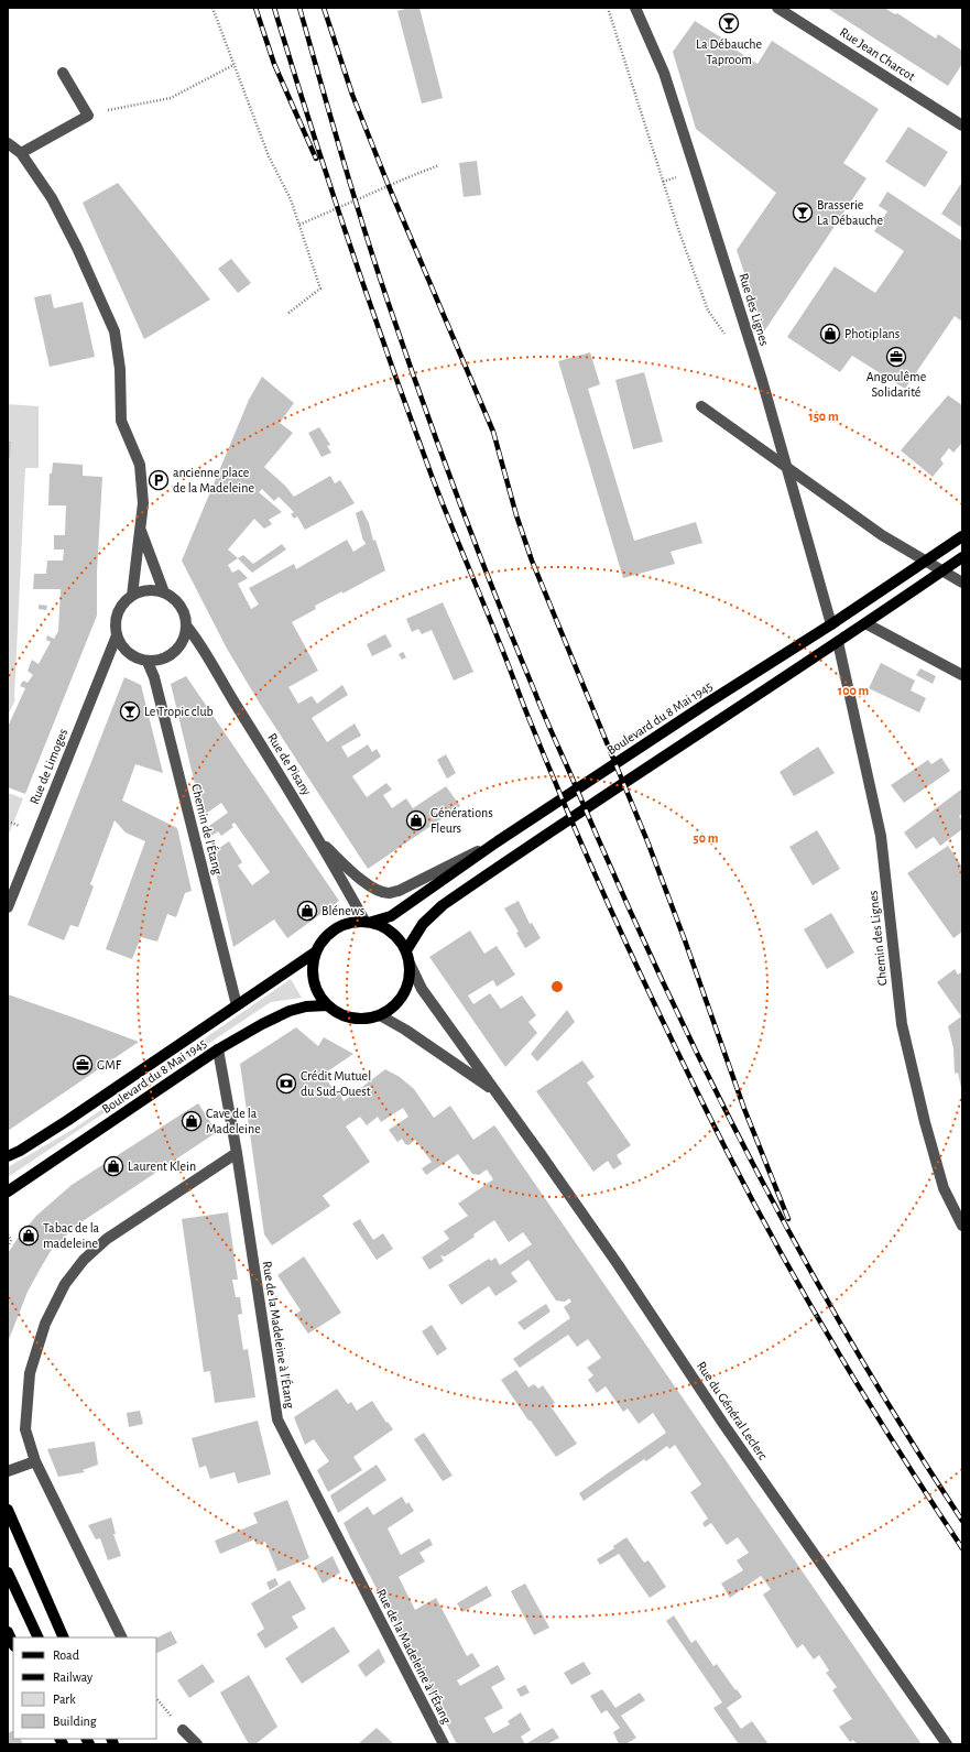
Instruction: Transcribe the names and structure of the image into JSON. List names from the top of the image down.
{
  "streets": {
    "main road": ["Boulevard du 8 Mai 1945"],
    "street": [
      "Rue Jean Charcot",
      "Rue des Lignes",
      "Rue de Pisany",
      "Rue de Limoges",
      "Chemin de l'Étang",
      "Chemin des Lignes",
      "Rue de la Madeleine à l'Étang",
      "Rue du Général Leclerc"
    ]
  },
  "crossings": [
    ["Rue des Lignes", "Boulevard du 8 Mai 1945"],
    ["Boulevard du 8 Mai 1945", "Rue de Pisany"],
    ["Boulevard du 8 Mai 1945", "Chemin de l'Étang"],
    ["Boulevard du 8 Mai 1945", "Rue de la Madeleine à l'Étang"],
    ["Rue de Pisany", "Rue de Limoges"],
    ["Rue de Pisany", "Chemin de l'Étang"],
    ["Rue de Limoges", "Chemin de l'Étang"]
  ],
  "places": {
    "bar": ["La Débauche Taproom", "Brasserie La Débauche", "Le Tropic club"],
    "shop": [
      "Photiplans",
      "Générations Fleurs",
      "Blénews",
      "Cave de la Madeleine",
      "Laurent Klein",
      "Tabac de la madeleine"
    ],
    "office": ["Angoulême Solidarité", "GMF"],
    "parking": ["ancienne place de la Madeleine"],
    "bank": ["Crédit Mutuel du Sud-Ouest"]
  },
  "legend": [
    "Road",
    "Railway",
    "Park",
    "Building"
  ],
  "rings": ["150 m", "100 m", "50 m"]
}
